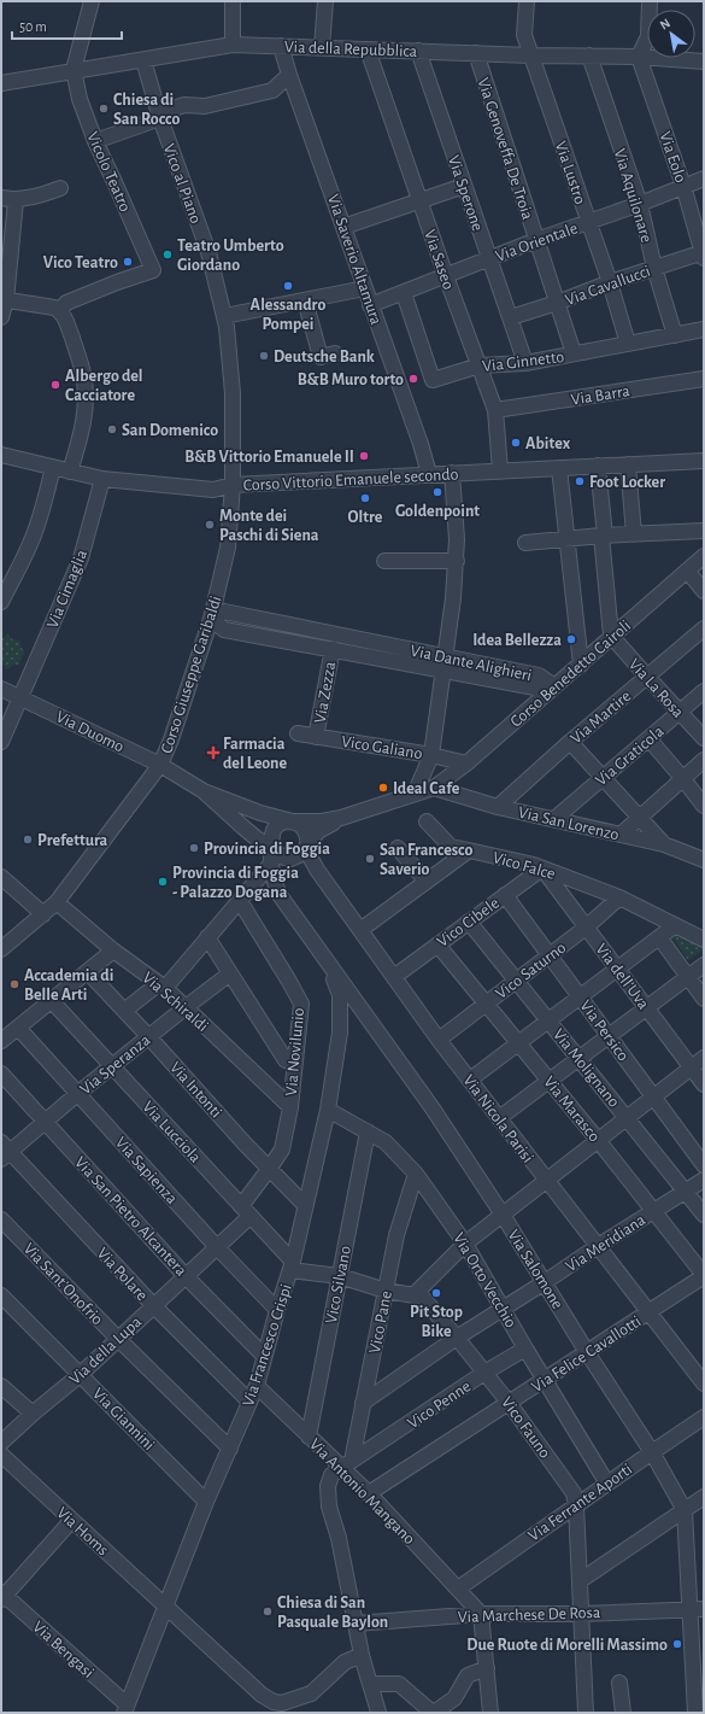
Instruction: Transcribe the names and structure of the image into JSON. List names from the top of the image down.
{
  "streets": {
    "street": [
      "Via della Repubblica",
      "Via Genoveffa De Troia",
      "Via Eolo",
      "Vicolo Teatro",
      "Via Lustro",
      "Vico al Piano",
      "Via Sperone",
      "Via Aquilonare",
      "Via Orientale",
      "Via Saverio Altamura",
      "Via Saseo",
      "Via Cavallucci",
      "Via Ginnetto",
      "Via Barra",
      "Corso Vittorio Emanuele secondo",
      "Via Cimaglia",
      "Via Dante Alighieri",
      "Corso Benedetto Cairoli",
      "Corso Giuseppe Garibaldi",
      "Via La Rosa",
      "Via Zezza",
      "Via Martire",
      "Via Duomo",
      "Vico Galiano",
      "Via Graticola",
      "Via San Lorenzo",
      "Vico Falce",
      "Vico Cibele",
      "Vico Saturno",
      "Via dell'Uva",
      "Via Schiraldi",
      "Via Persico",
      "Via Novilunio",
      "Via Speranza",
      "Via Molignano",
      "Via Intonti",
      "Via Marasco",
      "Via Nicola Parisi",
      "Via Lucciola",
      "Via Sapienza",
      "Via San Pietro Alcantera",
      "Via Meridiana",
      "Via Salomone",
      "Via Polare",
      "Via Orto Vecchio",
      "Via Sant'Onofrio",
      "Vico Silvano",
      "Vico Pane",
      "Via Francesco Crispi",
      "Via della Lupa",
      "Via Felice Cavallotti",
      "Vico Penne",
      "Via Giannini",
      "Vico Fauno",
      "Via Antonio Mangano",
      "Via Ferrante Aporti",
      "Via Homs",
      "Via Marchese De Rosa",
      "Via Bengasi"
    ]
  },
  "crossings": [
    ["Via della Repubblica", "Via Genoveffa De Troia"],
    ["Via della Repubblica", "Via Eolo"],
    ["Via della Repubblica", "Vicolo Teatro"],
    ["Via della Repubblica", "Via Lustro"],
    ["Via della Repubblica", "Vico al Piano"],
    ["Via della Repubblica", "Via Sperone"],
    ["Via della Repubblica", "Via Aquilonare"],
    ["Via della Repubblica", "Via Saverio Altamura"],
    ["Via della Repubblica", "Via Saseo"],
    ["Via Genoveffa De Troia", "Via Orientale"],
    ["Via Genoveffa De Troia", "Via Cavallucci"],
    ["Via Genoveffa De Troia", "Via Ginnetto"],
    ["Via Eolo", "Via Orientale"],
    ["Via Eolo", "Via Cavallucci"],
    ["Via Lustro", "Via Orientale"],
    ["Via Lustro", "Via Cavallucci"],
    ["Via Lustro", "Via Ginnetto"],
    ["Vico al Piano", "Corso Giuseppe Garibaldi"],
    ["Via Sperone", "Via Orientale"],
    ["Via Sperone", "Via Cavallucci"],
    ["Via Sperone", "Via Ginnetto"],
    ["Via Aquilonare", "Via Orientale"],
    ["Via Aquilonare", "Via Cavallucci"],
    ["Via Aquilonare", "Via Ginnetto"],
    ["Via Orientale", "Via Saverio Altamura"],
    ["Via Orientale", "Via Saseo"],
    ["Via Orientale", "Via Ginnetto"],
    ["Via Saverio Altamura", "Corso Vittorio Emanuele secondo"],
    ["Via Saseo", "Via Ginnetto"],
    ["Via Saseo", "Via Barra"],
    ["Via Saseo", "Corso Vittorio Emanuele secondo"],
    ["Corso Vittorio Emanuele secondo", "Via Cimaglia"],
    ["Corso Vittorio Emanuele secondo", "Corso Giuseppe Garibaldi"],
    ["Via Cimaglia", "Via Duomo"],
    ["Via Dante Alighieri", "Corso Benedetto Cairoli"],
    ["Via Dante Alighieri", "Corso Giuseppe Garibaldi"],
    ["Via Dante Alighieri", "Via Zezza"],
    ["Corso Benedetto Cairoli", "Via La Rosa"],
    ["Corso Benedetto Cairoli", "Vico Galiano"],
    ["Corso Benedetto Cairoli", "Via San Lorenzo"],
    ["Corso Giuseppe Garibaldi", "Via Duomo"],
    ["Corso Giuseppe Garibaldi", "Via Schiraldi"],
    ["Via La Rosa", "Via Martire"],
    ["Via La Rosa", "Via Graticola"],
    ["Via Zezza", "Vico Galiano"],
    ["Via Martire", "Via San Lorenzo"],
    ["Via Graticola", "Via San Lorenzo"],
    ["Vico Falce", "Vico Cibele"],
    ["Vico Falce", "Vico Saturno"],
    ["Vico Falce", "Via dell'Uva"],
    ["Vico Falce", "Via Nicola Parisi"],
    ["Vico Cibele", "Via dell'Uva"],
    ["Vico Cibele", "Via Persico"],
    ["Vico Cibele", "Via Molignano"],
    ["Vico Cibele", "Via Marasco"],
    ["Vico Cibele", "Via Nicola Parisi"],
    ["Vico Saturno", "Via dell'Uva"],
    ["Vico Saturno", "Via Persico"],
    ["Vico Saturno", "Via Molignano"],
    ["Vico Saturno", "Via Marasco"],
    ["Vico Saturno", "Via Nicola Parisi"],
    ["Via Schiraldi", "Via Novilunio"],
    ["Via Schiraldi", "Via Speranza"],
    ["Via Novilunio", "Via Intonti"],
    ["Via Novilunio", "Via Lucciola"],
    ["Via Novilunio", "Via della Lupa"],
    ["Via Speranza", "Via Intonti"],
    ["Via Speranza", "Via Lucciola"],
    ["Via Speranza", "Via Sapienza"],
    ["Via Speranza", "Via San Pietro Alcantera"],
    ["Via Speranza", "Via Polare"],
    ["Via Molignano", "Via Meridiana"],
    ["Via Intonti", "Via Francesco Crispi"],
    ["Via Marasco", "Via Meridiana"],
    ["Via Marasco", "Via Felice Cavallotti"],
    ["Via Nicola Parisi", "Via Meridiana"],
    ["Via Nicola Parisi", "Via Felice Cavallotti"],
    ["Via Lucciola", "Via Francesco Crispi"],
    ["Via Lucciola", "Via della Lupa"],
    ["Via Lucciola", "Vico Fauno"],
    ["Via Sapienza", "Via Francesco Crispi"],
    ["Via Sapienza", "Via della Lupa"],
    ["Via San Pietro Alcantera", "Via Francesco Crispi"],
    ["Via San Pietro Alcantera", "Via della Lupa"],
    ["Via Meridiana", "Via Salomone"],
    ["Via Meridiana", "Via Orto Vecchio"],
    ["Via Meridiana", "Vico Pane"],
    ["Via Meridiana", "Vico Fauno"],
    ["Via Salomone", "Via Francesco Crispi"],
    ["Via Salomone", "Via Felice Cavallotti"],
    ["Via Salomone", "Via Ferrante Aporti"],
    ["Via Salomone", "Via Marchese De Rosa"],
    ["Via Polare", "Via Francesco Crispi"],
    ["Via Polare", "Via della Lupa"],
    ["Via Orto Vecchio", "Vico Silvano"],
    ["Via Orto Vecchio", "Vico Pane"],
    ["Via Orto Vecchio", "Via Francesco Crispi"],
    ["Via Orto Vecchio", "Via Felice Cavallotti"],
    ["Via Orto Vecchio", "Vico Penne"],
    ["Via Orto Vecchio", "Via Ferrante Aporti"],
    ["Via Sant'Onofrio", "Via Francesco Crispi"],
    ["Via Sant'Onofrio", "Via della Lupa"],
    ["Vico Silvano", "Vico Fauno"],
    ["Vico Silvano", "Via Antonio Mangano"],
    ["Vico Pane", "Vico Penne"],
    ["Vico Pane", "Vico Fauno"],
    ["Vico Pane", "Via Antonio Mangano"],
    ["Via Francesco Crispi", "Via Giannini"],
    ["Via Francesco Crispi", "Vico Fauno"],
    ["Via Francesco Crispi", "Via Antonio Mangano"],
    ["Via Francesco Crispi", "Via Homs"],
    ["Via Francesco Crispi", "Via Bengasi"],
    ["Via della Lupa", "Via Giannini"],
    ["Via Felice Cavallotti", "Vico Fauno"],
    ["Via Felice Cavallotti", "Via Antonio Mangano"],
    ["Vico Penne", "Vico Fauno"],
    ["Vico Penne", "Via Antonio Mangano"],
    ["Vico Penne", "Via Marchese De Rosa"],
    ["Vico Fauno", "Via Ferrante Aporti"],
    ["Vico Fauno", "Via Marchese De Rosa"],
    ["Via Antonio Mangano", "Via Ferrante Aporti"],
    ["Via Antonio Mangano", "Via Marchese De Rosa"]
  ],
  "places": {
    "other": [
      "Chiesa di San Rocco",
      "Teatro Umberto Giordano",
      "Vico Teatro",
      "Alessandro Pompei",
      "Deutsche Bank",
      "B&B Muro torto",
      "Albergo del Cacciatore",
      "San Domenico",
      "Abitex",
      "B&B Vittorio Emanuele II",
      "Foot Locker",
      "Goldenpoint",
      "Oltre",
      "Monte dei Paschi di Siena",
      "Idea Bellezza",
      "Ideal Cafe",
      "Prefettura",
      "Provincia di Foggia",
      "San Francesco Saverio",
      "Provincia di Foggia - Palazzo Dogana",
      "Accademia di Belle Arti",
      "Pit Stop Bike",
      "Chiesa di San Pasquale Baylon",
      "Due Ruote di Morelli Massimo"
    ],
    "health": ["Farmacia del Leone"]
  },
  "scale_bar": "50 m",
  "north": "top left"
}
